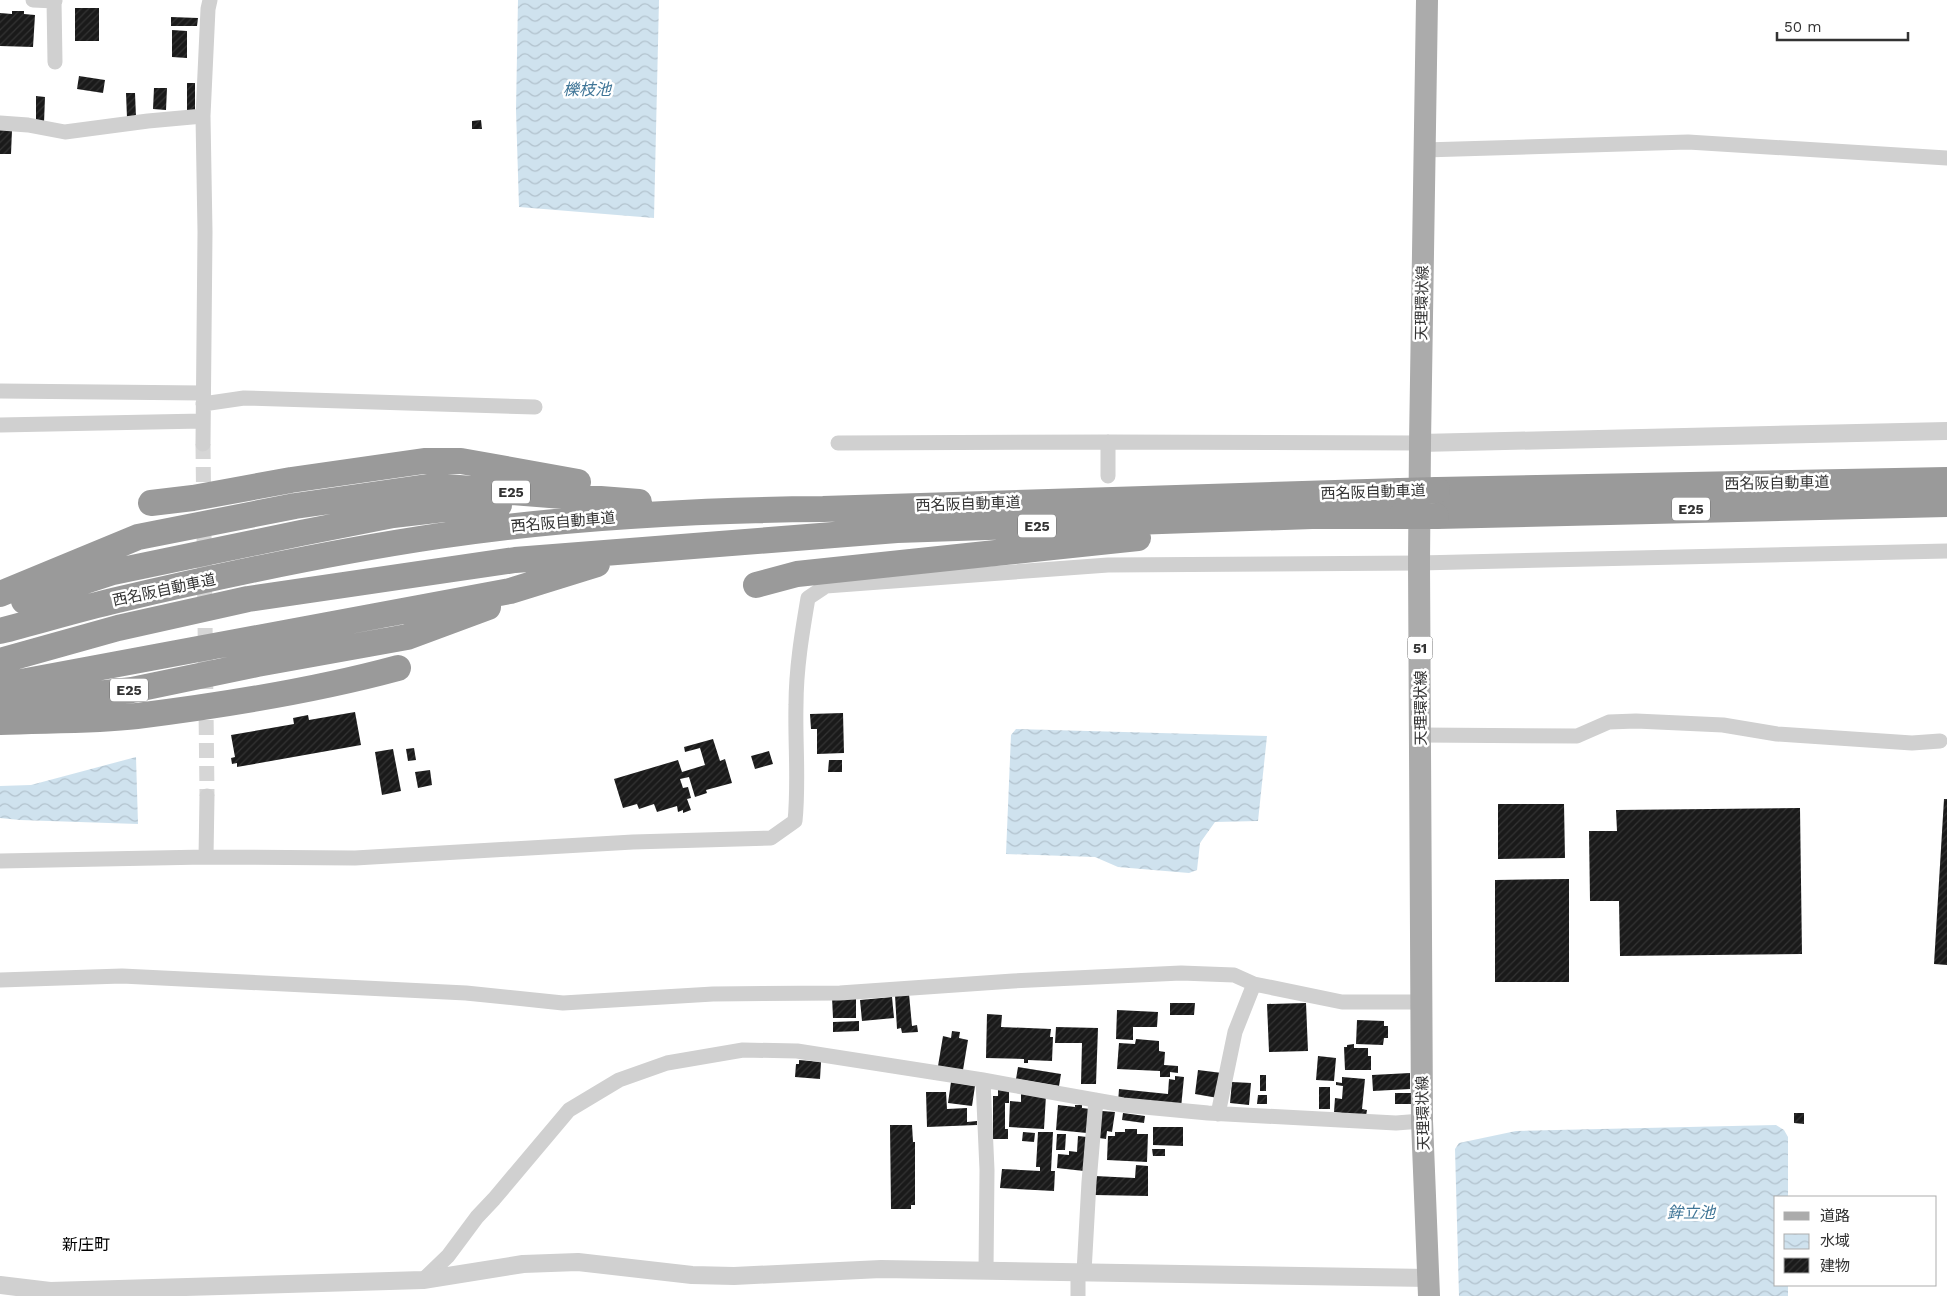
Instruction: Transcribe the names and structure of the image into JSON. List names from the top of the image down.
{
  "streets": {
    "highway": ["西名阪自動車道", "E25"],
    "main road": ["天理環状線", "51"]
  },
  "crossings": [
    ["西名阪自動車道", "E25"]
  ],
  "districts": ["新庄町"],
  "water": ["櫟枝池", "鉾立池"],
  "legend": ["道路", "水域", "建物"],
  "scale_bar": "50 m"
}
